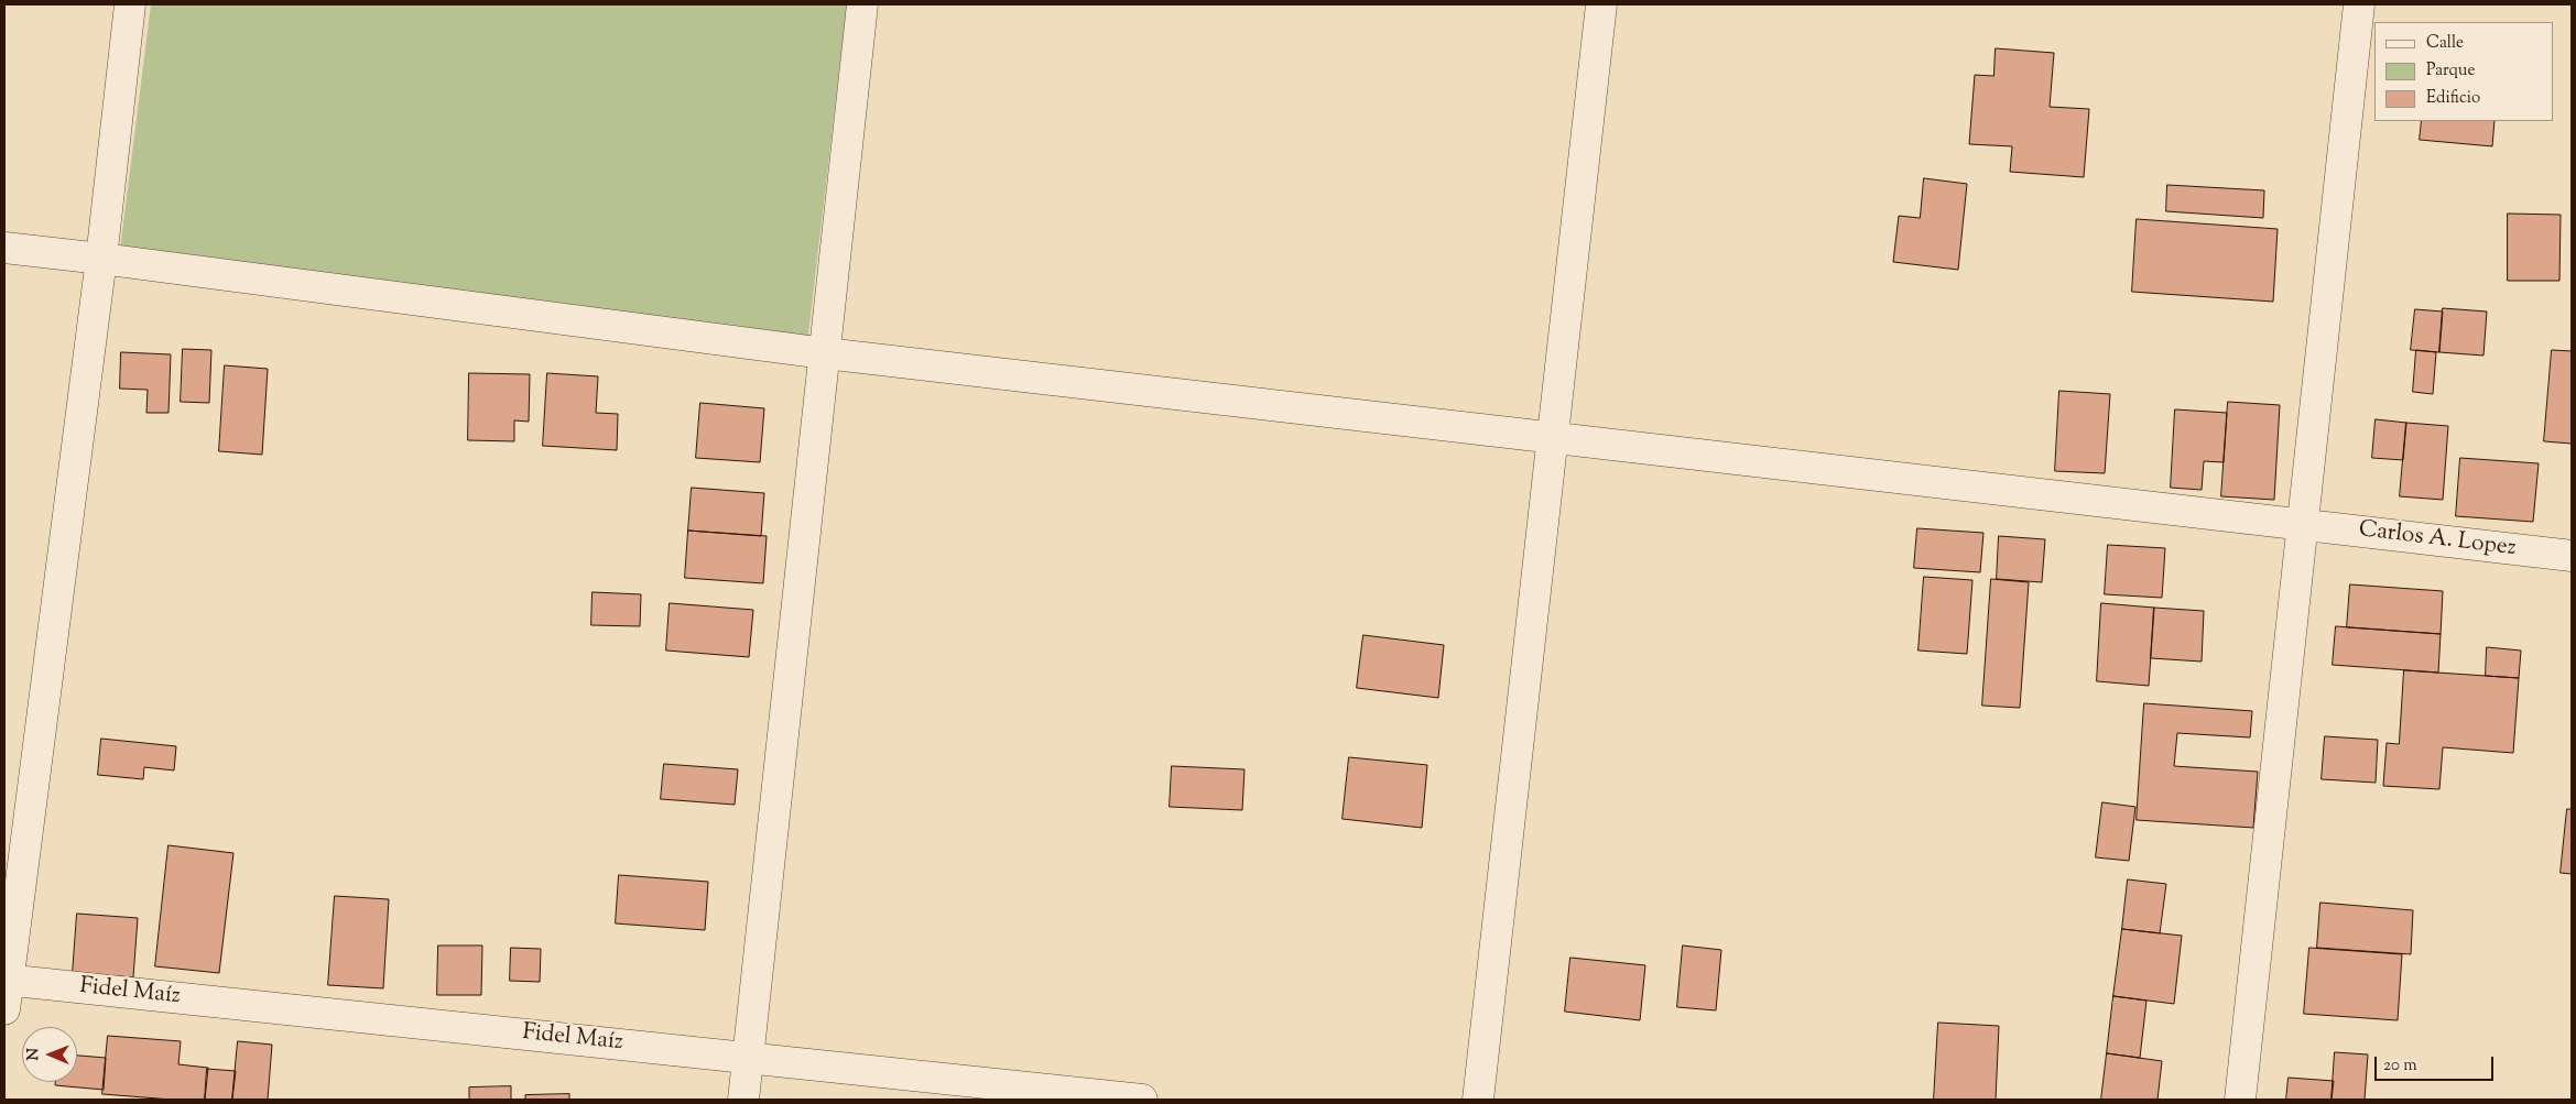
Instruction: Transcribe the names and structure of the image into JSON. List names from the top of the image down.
{
  "streets": {
    "street": ["Carlos A. Lopez", "Fidel Maíz"]
  },
  "legend": ["Calle", "Parque", "Edificio"],
  "scale_bar": "20 m",
  "north": "left"
}
